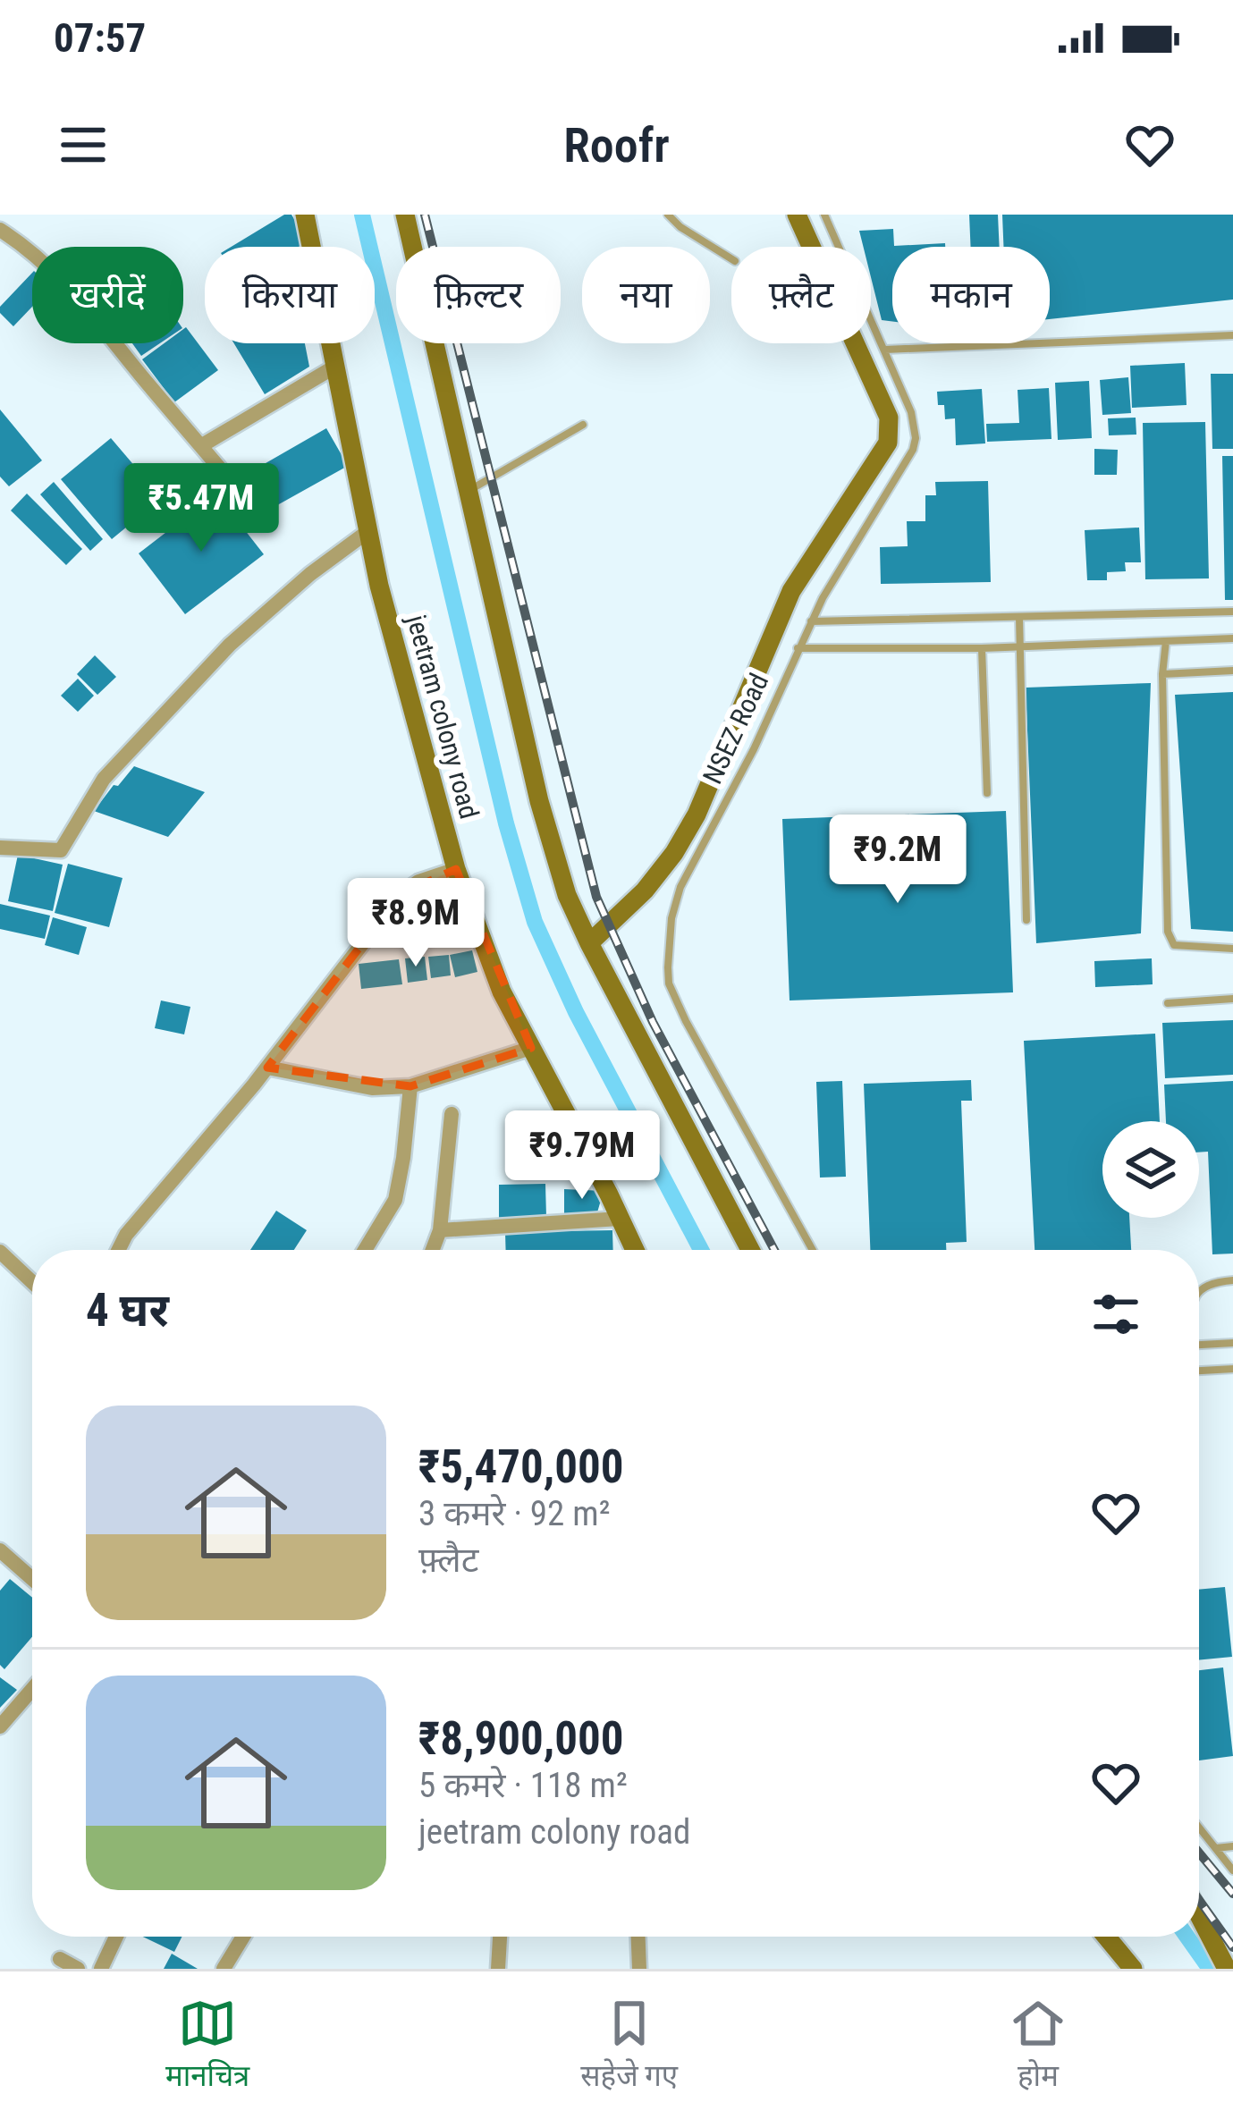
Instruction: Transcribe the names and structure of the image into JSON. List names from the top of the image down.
{
  "streets": {
    "street": ["jeetram colony road"],
    "lane": ["NSEZ Road"]
  },
  "page": {
    "status": "07:57",
    "header": "Roofr",
    "chip": [
      "खरीदें",
      "किराया",
      "फ़िल्टर",
      "नया",
      "फ़्लैट",
      "मकान"
    ],
    "price": [
      "₹5.47M",
      "₹9.2M",
      "₹8.9M",
      "₹9.79M"
    ],
    "heading": "4 घर",
    "list": [
      {
        "name": "₹5,470,000",
        "note": "3 कमरे · 92 m² · फ़्लैट"
      },
      {
        "name": "₹8,900,000",
        "note": "5 कमरे · 118 m² · jeetram colony road"
      }
    ],
    "tabs": ["मानचित्र", "सहेजे गए", "होम"]
  }
}
